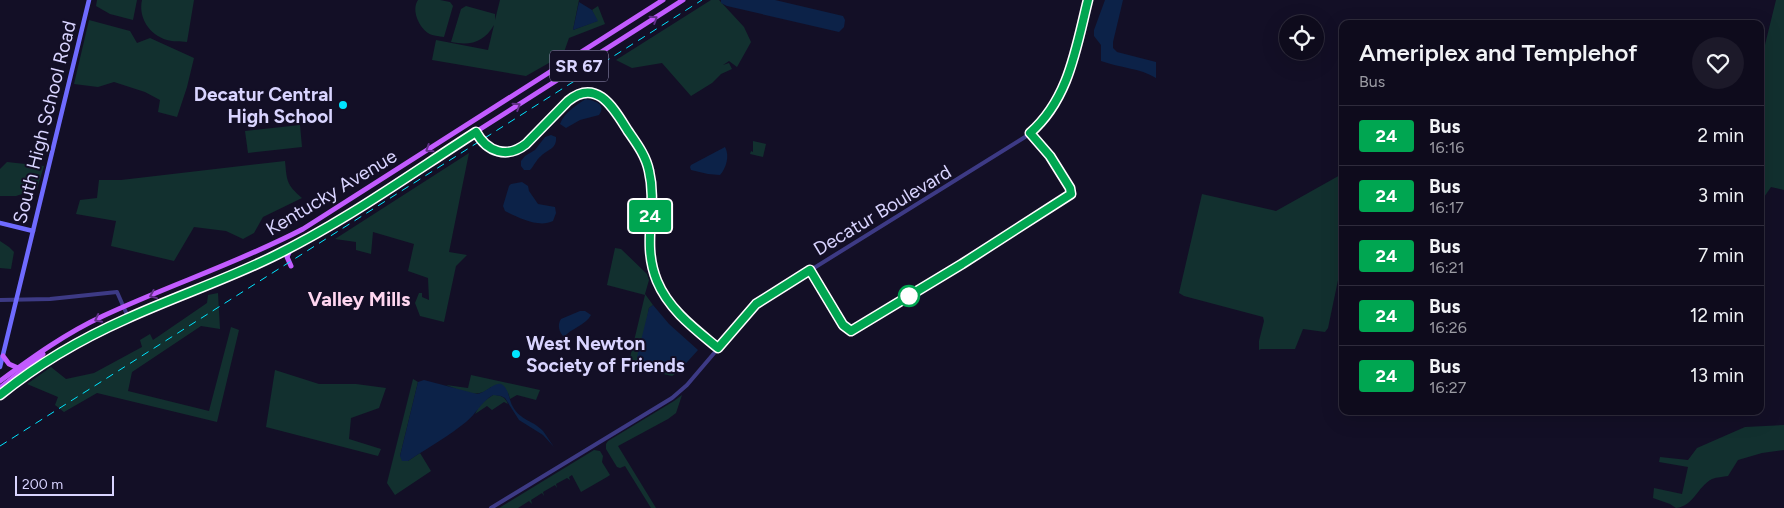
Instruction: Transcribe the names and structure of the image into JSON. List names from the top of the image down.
{
  "streets": {
    "main road": ["SR 67", "South High School Road", "Kentucky Avenue"],
    "street": ["Decatur Boulevard"]
  },
  "districts": ["Valley Mills"],
  "places": ["Decatur Central High School", "West Newton Society of Friends"],
  "lines": ["bus line 24"],
  "scale_bar": "200 m",
  "page": {
    "on_map": "24",
    "heading": ["Ameriplex and Templehof", "Bus"],
    "list": [
      {
        "mark": "24",
        "name": "Bus",
        "note": "16:16",
        "value": "2 min"
      },
      {
        "mark": "24",
        "name": "Bus",
        "note": "16:17",
        "value": "3 min"
      },
      {
        "mark": "24",
        "name": "Bus",
        "note": "16:21",
        "value": "7 min"
      },
      {
        "mark": "24",
        "name": "Bus",
        "note": "16:26",
        "value": "12 min"
      },
      {
        "mark": "24",
        "name": "Bus",
        "note": "16:27",
        "value": "13 min"
      }
    ],
    "scale": "200 m"
  }
}
